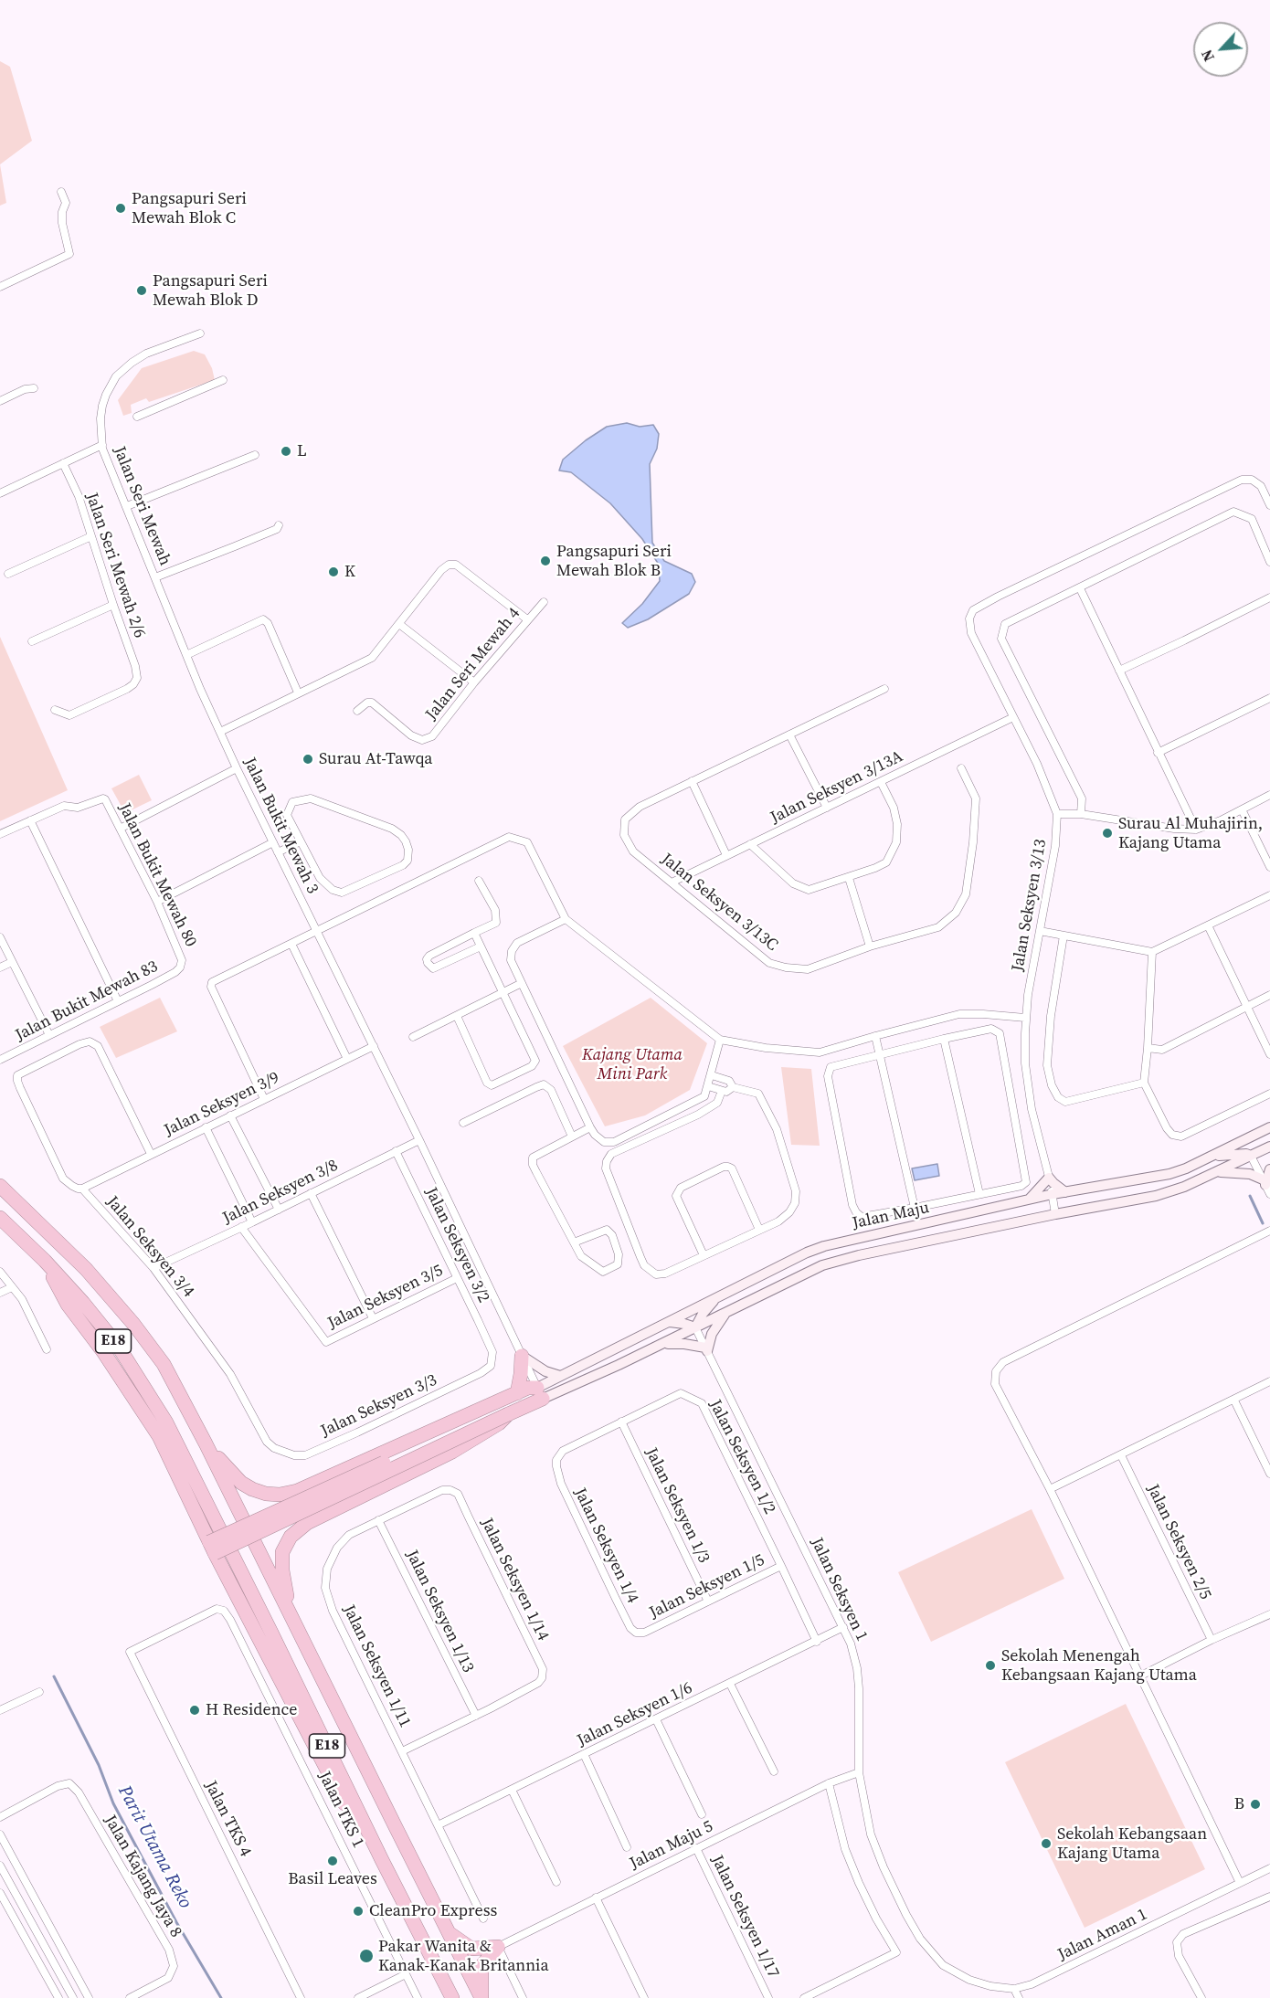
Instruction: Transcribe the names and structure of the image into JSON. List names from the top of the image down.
{
  "streets": {
    "highway": ["E18"],
    "street": [
      "Jalan Seri Mewah",
      "Jalan Seri Mewah 2/6",
      "Jalan Seri Mewah 4",
      "Jalan Seksyen 3/13A",
      "Jalan Bukit Mewah 3",
      "Jalan Bukit Mewah 80",
      "Jalan Seksyen 3/13C",
      "Jalan Seksyen 3/13",
      "Jalan Bukit Mewah 83",
      "Jalan Seksyen 3/9",
      "Jalan Seksyen 3/8",
      "Jalan Maju",
      "Jalan Seksyen 3/2",
      "Jalan Seksyen 3/4",
      "Jalan Seksyen 3/5",
      "Jalan Seksyen 3/3",
      "Jalan Seksyen 1/2",
      "Jalan Seksyen 1/3",
      "Jalan Seksyen 2/5",
      "Jalan Seksyen 1/4",
      "Jalan Seksyen 1/14",
      "Jalan Seksyen 1/5",
      "Jalan Seksyen 1",
      "Jalan Seksyen 1/13",
      "Jalan Seksyen 1/11",
      "Jalan Seksyen 1/6",
      "Jalan TKS 1",
      "Jalan TKS 4",
      "Jalan Maju 5",
      "Jalan Kajang Jaya 8",
      "Jalan Seksyen 1/17",
      "Jalan Aman 1"
    ]
  },
  "crossings": [
    ["Jalan Seri Mewah", "Jalan Bukit Mewah 3"],
    ["Jalan Seksyen 3/13A", "Jalan Seksyen 3/13C"],
    ["Jalan Seksyen 3/13A", "Jalan Seksyen 3/13"],
    ["Jalan Bukit Mewah 3", "Jalan Seksyen 3/9"],
    ["Jalan Bukit Mewah 3", "Jalan Seksyen 3/8"],
    ["Jalan Bukit Mewah 3", "Jalan Maju"],
    ["Jalan Bukit Mewah 80", "Jalan Bukit Mewah 83"],
    ["Jalan Seksyen 3/13", "Jalan Maju"],
    ["Jalan Seksyen 3/9", "Jalan Seksyen 3/4"],
    ["Jalan Seksyen 3/8", "Jalan Seksyen 3/2"],
    ["Jalan Seksyen 3/8", "Jalan Seksyen 3/4"],
    ["Jalan Seksyen 3/8", "Jalan Seksyen 3/5"],
    ["Jalan Maju", "Jalan Seksyen 1"],
    ["Jalan Seksyen 3/2", "Jalan Seksyen 3/5"],
    ["Jalan Seksyen 3/2", "Jalan Seksyen 3/3"],
    ["Jalan Seksyen 3/4", "Jalan Seksyen 3/3"],
    ["Jalan Seksyen 1/2", "Jalan Seksyen 1/3"],
    ["Jalan Seksyen 1/2", "Jalan Seksyen 1/4"],
    ["Jalan Seksyen 1/2", "Jalan Seksyen 1/5"],
    ["Jalan Seksyen 1/2", "Jalan Seksyen 1/6"],
    ["Jalan Seksyen 1/3", "Jalan Seksyen 1/5"],
    ["Jalan Seksyen 1/4", "Jalan Seksyen 1/5"],
    ["Jalan Seksyen 1/14", "Jalan Seksyen 1/13"],
    ["Jalan Seksyen 1/14", "Jalan Seksyen 1/11"],
    ["Jalan Seksyen 1", "Jalan Seksyen 1/6"],
    ["Jalan Seksyen 1", "Jalan Maju 5"],
    ["Jalan Seksyen 1", "Jalan Aman 1"],
    ["Jalan Seksyen 1/13", "Jalan Seksyen 1/11"],
    ["Jalan Seksyen 1/11", "Jalan Seksyen 1/6"],
    ["Jalan TKS 1", "Jalan TKS 4"],
    ["Jalan Maju 5", "Jalan Seksyen 1/17"]
  ],
  "water": ["Parit Utama Reko"],
  "parks": ["Kajang Utama Mini Park"],
  "places": [
    "Pangsapuri Seri Mewah Blok C",
    "Pangsapuri Seri Mewah Blok D",
    "L",
    "Pangsapuri Seri Mewah Blok B",
    "K",
    "Surau At-Tawqa",
    "Surau Al Muhajirin, Kajang Utama",
    "Sekolah Menengah Kebangsaan Kajang Utama",
    "H Residence",
    "B",
    "Sekolah Kebangsaan Kajang Utama",
    "Basil Leaves",
    "CleanPro Express",
    "Pakar Wanita & Kanak-Kanak Britannia"
  ],
  "north": "bottom left"
}
